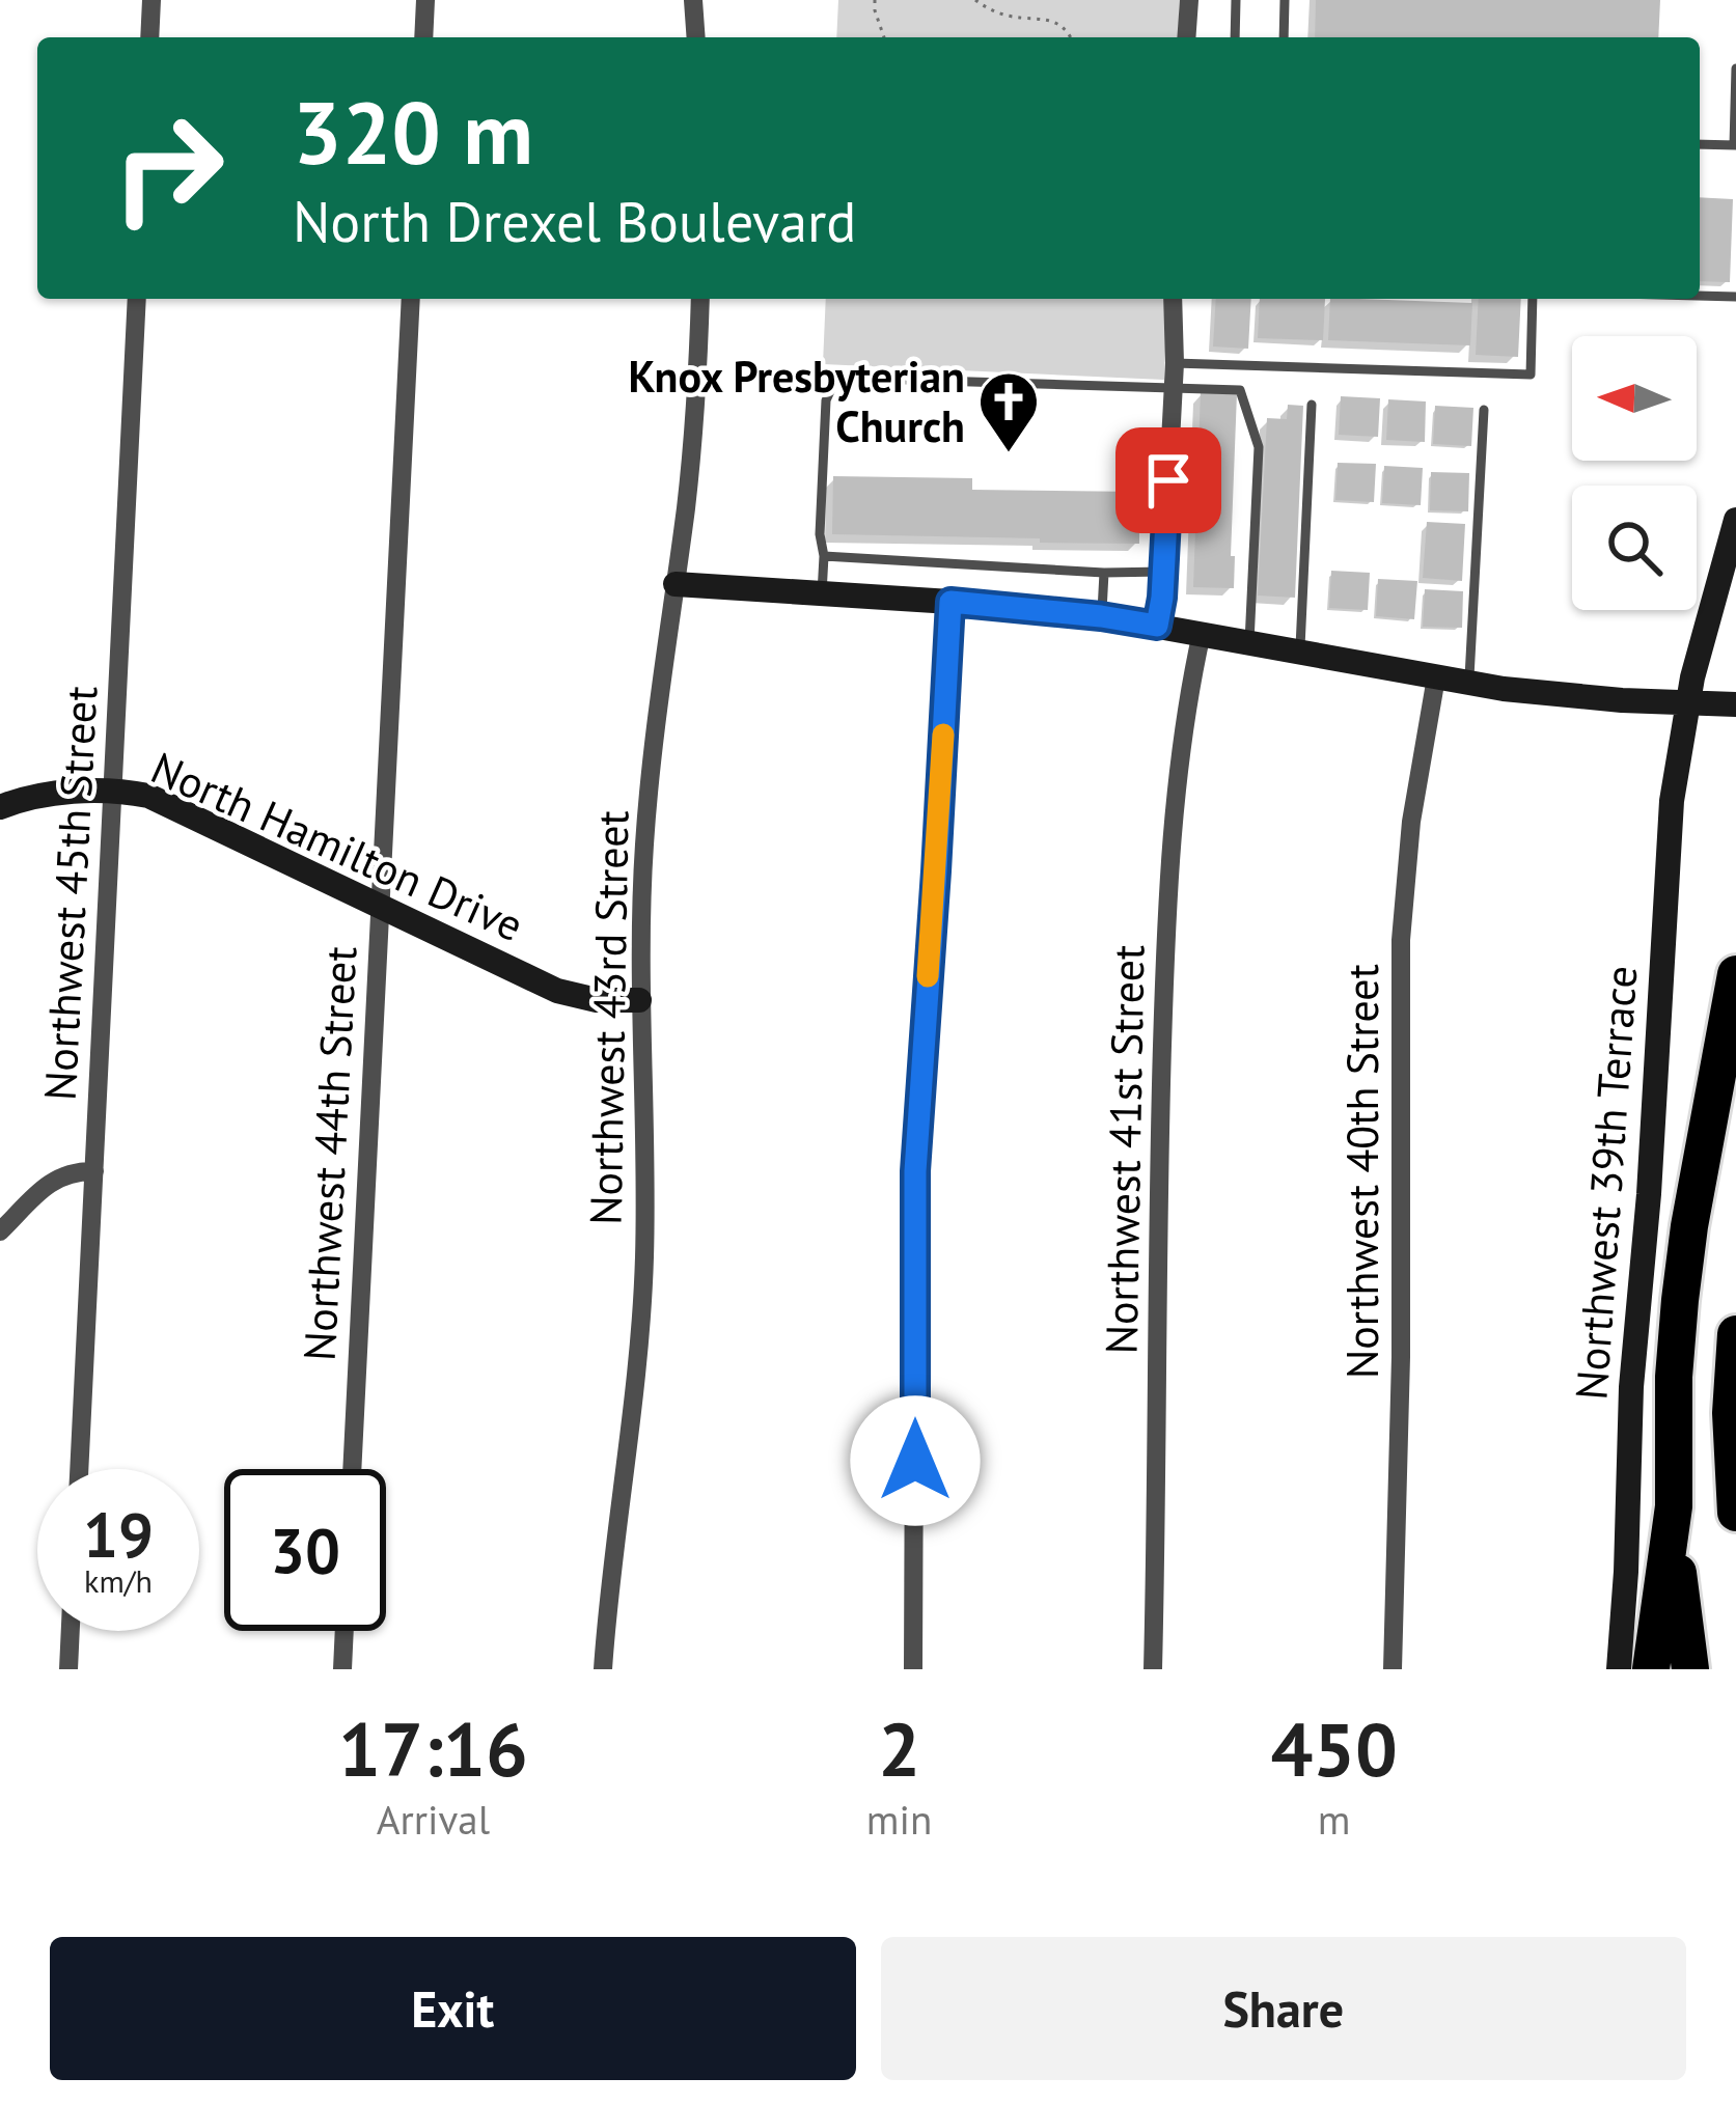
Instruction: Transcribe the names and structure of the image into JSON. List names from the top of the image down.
{
  "streets": {
    "street": [
      "North Hamilton Drive",
      "Northwest 45th Street",
      "Northwest 43rd Street",
      "Northwest 41st Street",
      "Northwest 44th Street",
      "Northwest 40th Street",
      "Northwest 39th Terrace"
    ]
  },
  "crossings": [
    ["North Hamilton Drive", "Northwest 45th Street"],
    ["North Hamilton Drive", "Northwest 43rd Street"],
    ["North Hamilton Drive", "Northwest 44th Street"]
  ],
  "places": {
    "church": ["Knox Presbyterian Church"]
  },
  "north": "left",
  "page": {
    "turn": ["320 m", "North Drexel Boulevard"],
    "speed": "19 km/h",
    "limit": "30",
    "eta": [
      "17:16",
      "Arrival",
      "2",
      "min",
      "450",
      "m"
    ],
    "buttons": ["Exit", "Share"]
  }
}
